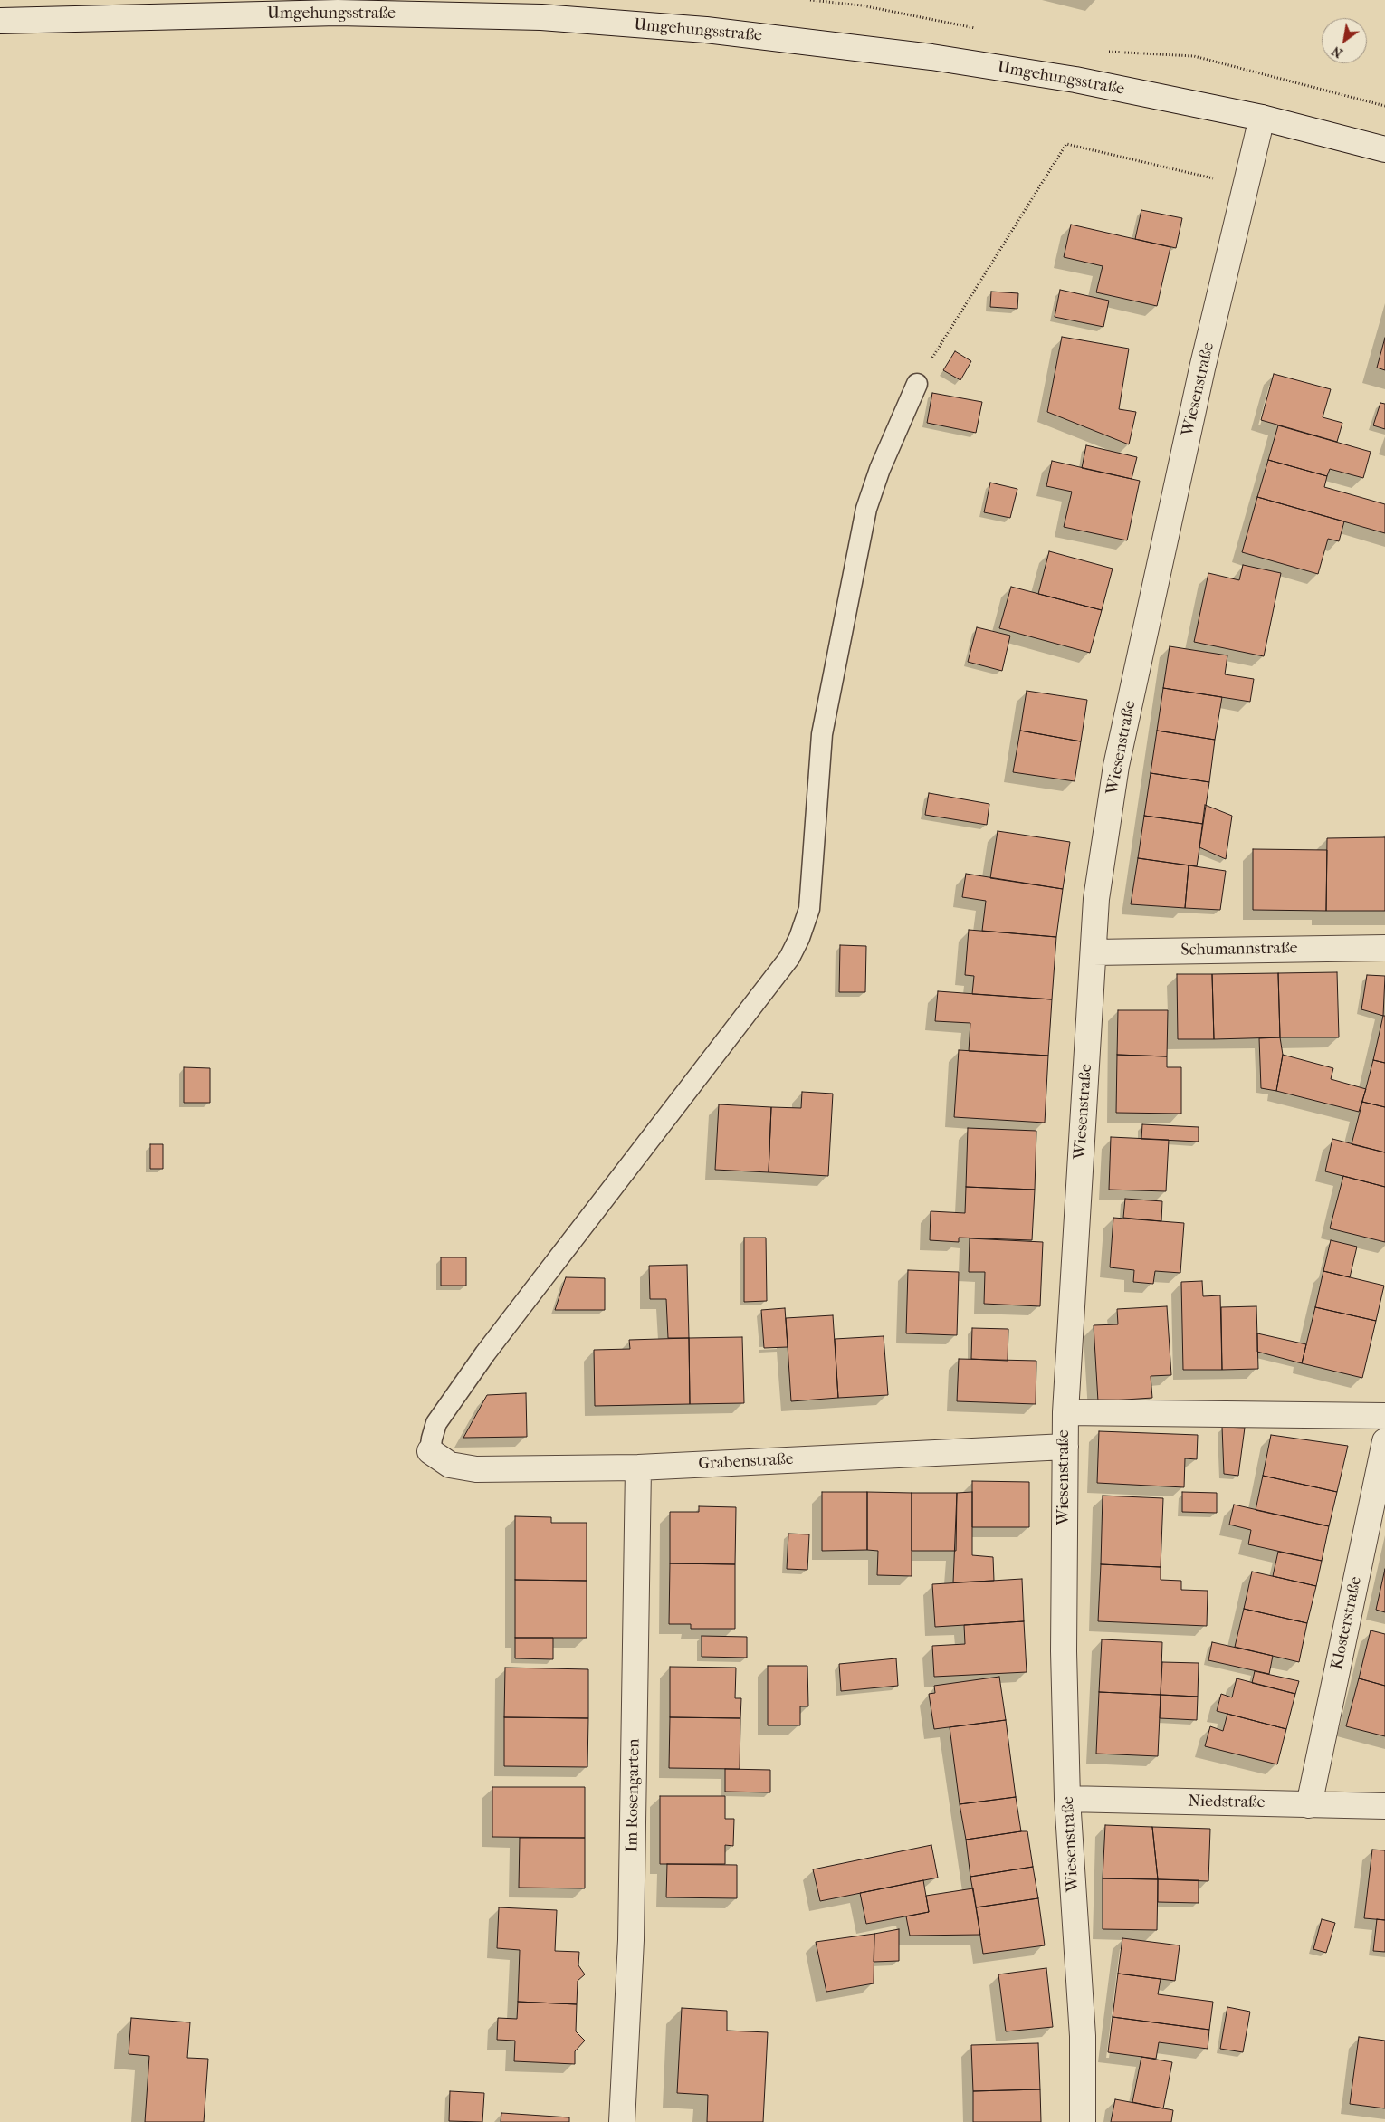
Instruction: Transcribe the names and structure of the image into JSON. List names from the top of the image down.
{
  "streets": {
    "street": [
      "Umgehungsstraße",
      "Wiesenstraße",
      "Schumannstraße",
      "Grabenstraße",
      "Klosterstraße",
      "Im Rosengarten",
      "Niedstraße"
    ]
  },
  "crossings": [
    ["Umgehungsstraße", "Wiesenstraße"],
    ["Wiesenstraße", "Schumannstraße"],
    ["Wiesenstraße", "Grabenstraße"],
    ["Wiesenstraße", "Niedstraße"],
    ["Grabenstraße", "Im Rosengarten"],
    ["Klosterstraße", "Niedstraße"]
  ],
  "north": "bottom left"
}
